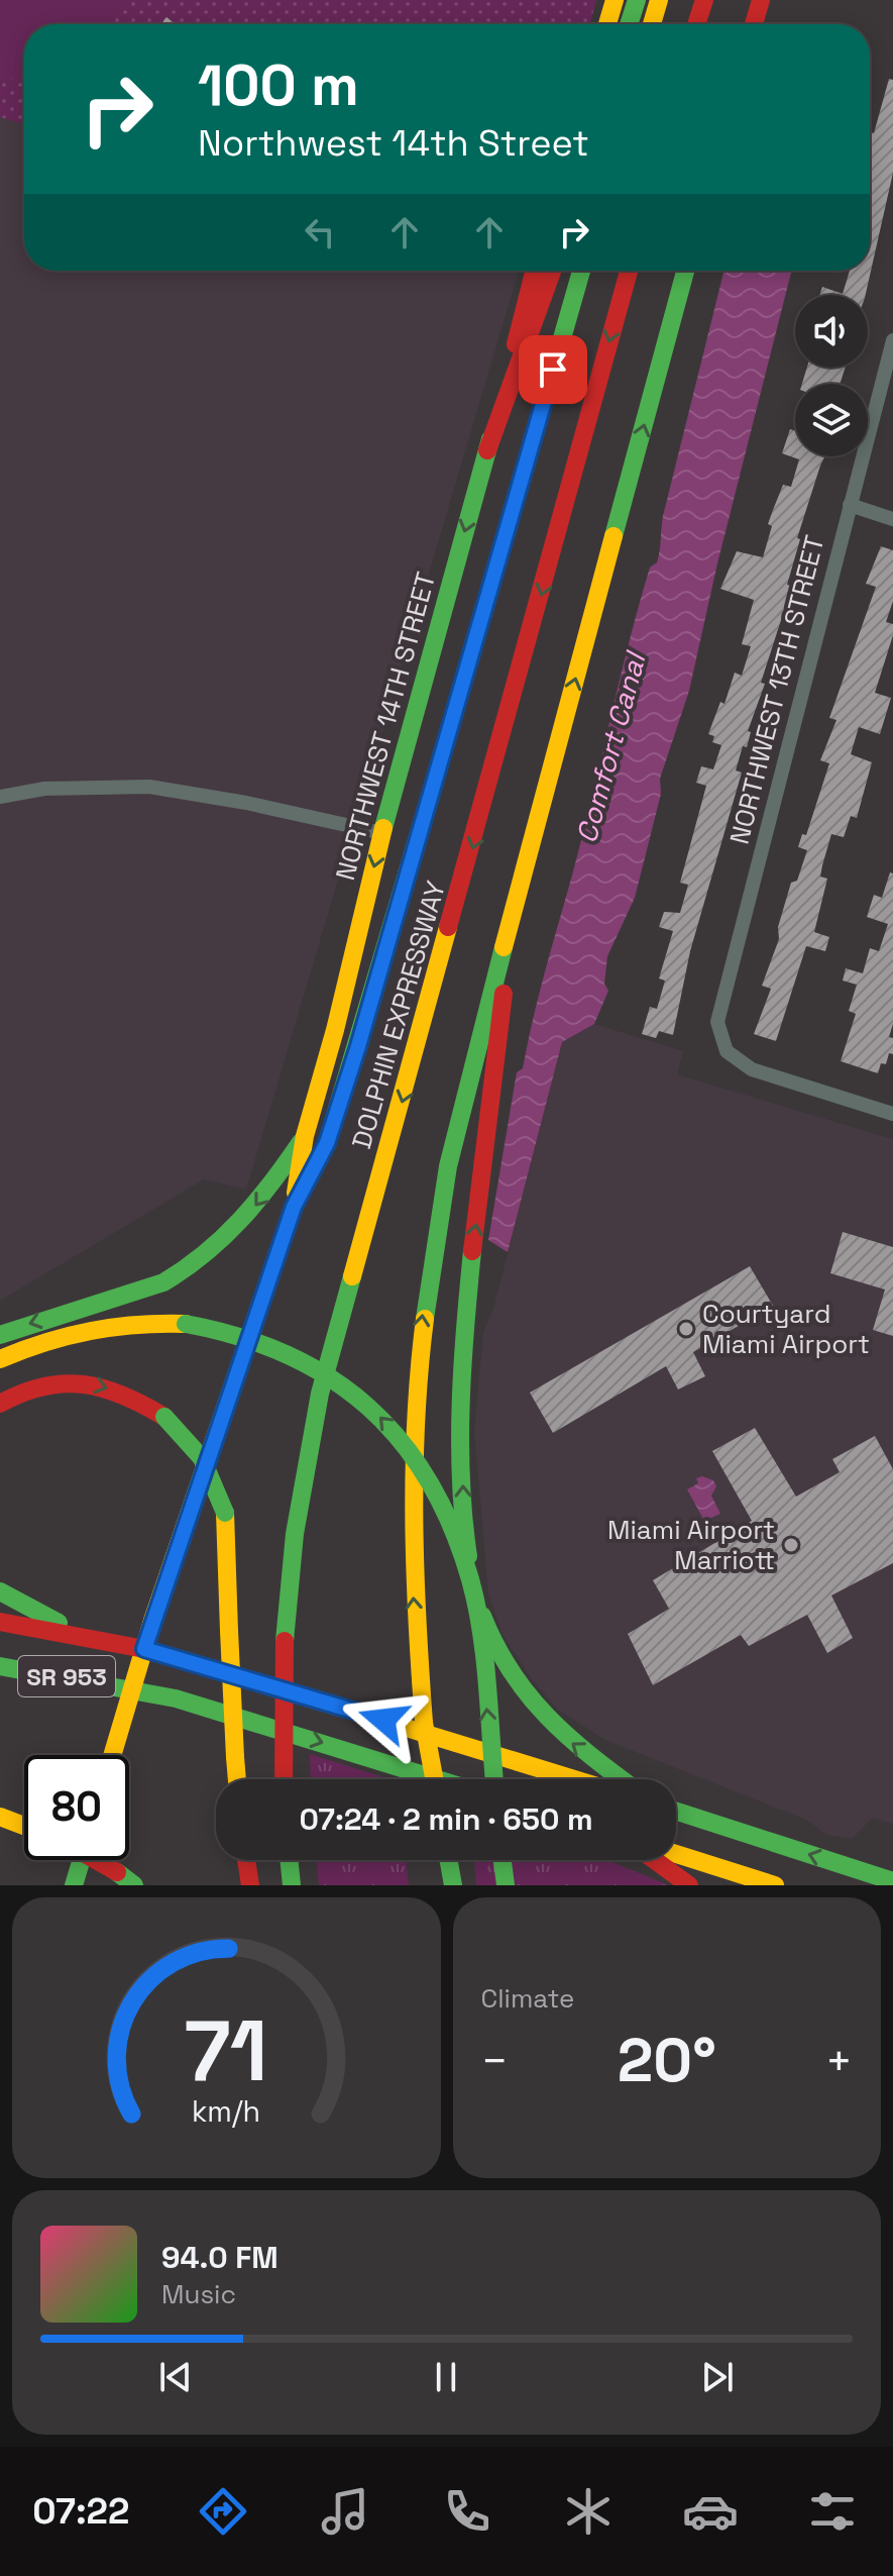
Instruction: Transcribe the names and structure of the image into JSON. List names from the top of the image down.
{
  "streets": {
    "main road": ["NORTHWEST 14TH STREET", "DOLPHIN EXPRESSWAY", "SR 953"],
    "street": ["NORTHWEST 13TH STREET"]
  },
  "crossings": [
    ["NORTHWEST 14TH STREET", "SR 953"]
  ],
  "water": ["Comfort Canal"],
  "places": ["Courtyard Miami Airport", "Miami Airport Marriott"],
  "page": {
    "turn": ["100 m", "Northwest 14th Street"],
    "limit": "80",
    "trip": "07:24 · 2 min · 650 m",
    "tile": "Climate",
    "heat": ["−", "20°", "+"],
    "song": ["94.0 FM", "Music"],
    "tabs": "07:22",
    "gauge": ["71", "km/h"]
  }
}
